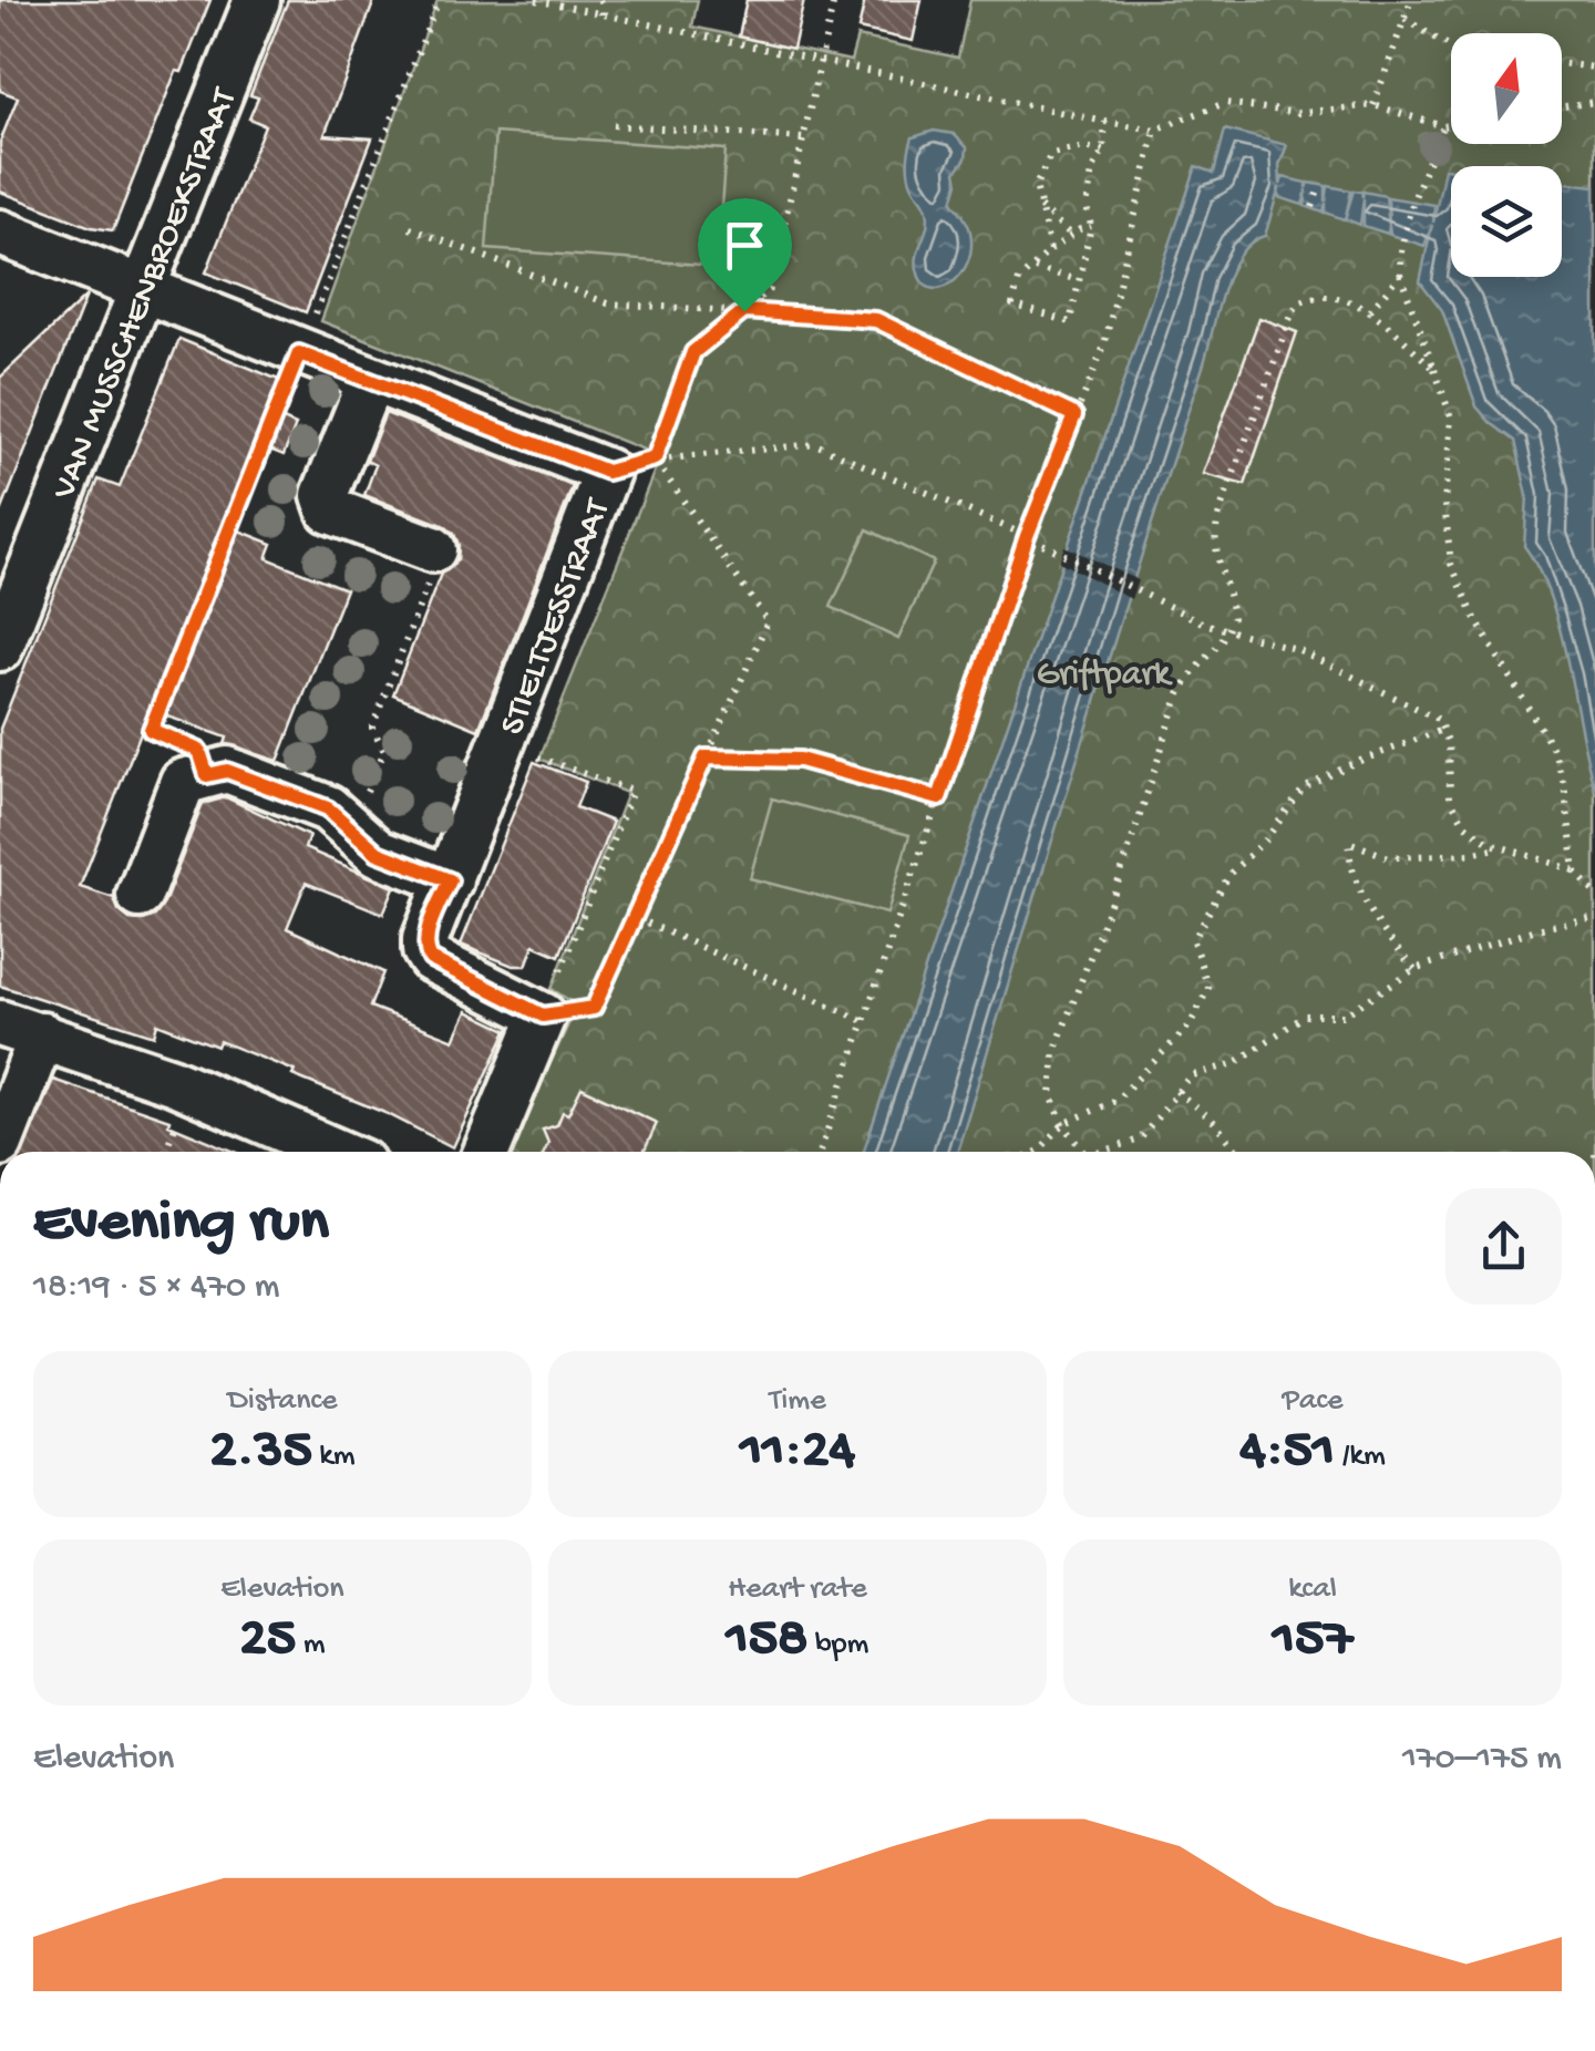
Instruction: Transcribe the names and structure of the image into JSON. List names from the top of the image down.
{
  "streets": {
    "street": ["VAN MUSSCHENBROEKSTRAAT", "STIELTJESSTRAAT"]
  },
  "crossings": [
    ["VAN MUSSCHENBROEKSTRAAT", "STIELTJESSTRAAT"]
  ],
  "parks": ["Griftpark"],
  "north": "top",
  "page": {
    "heading": ["Evening run", "18:19 · 5 × 470 m"],
    "stats": [
      ["Distance", "2.35 km"],
      ["Time", "11:24"],
      ["Pace", "4:51 /km"],
      ["Elevation", "25 m"],
      ["Heart rate", "158 bpm"],
      ["kcal", "157"]
    ],
    "chart": ["Elevation", "170–175 m"]
  }
}
